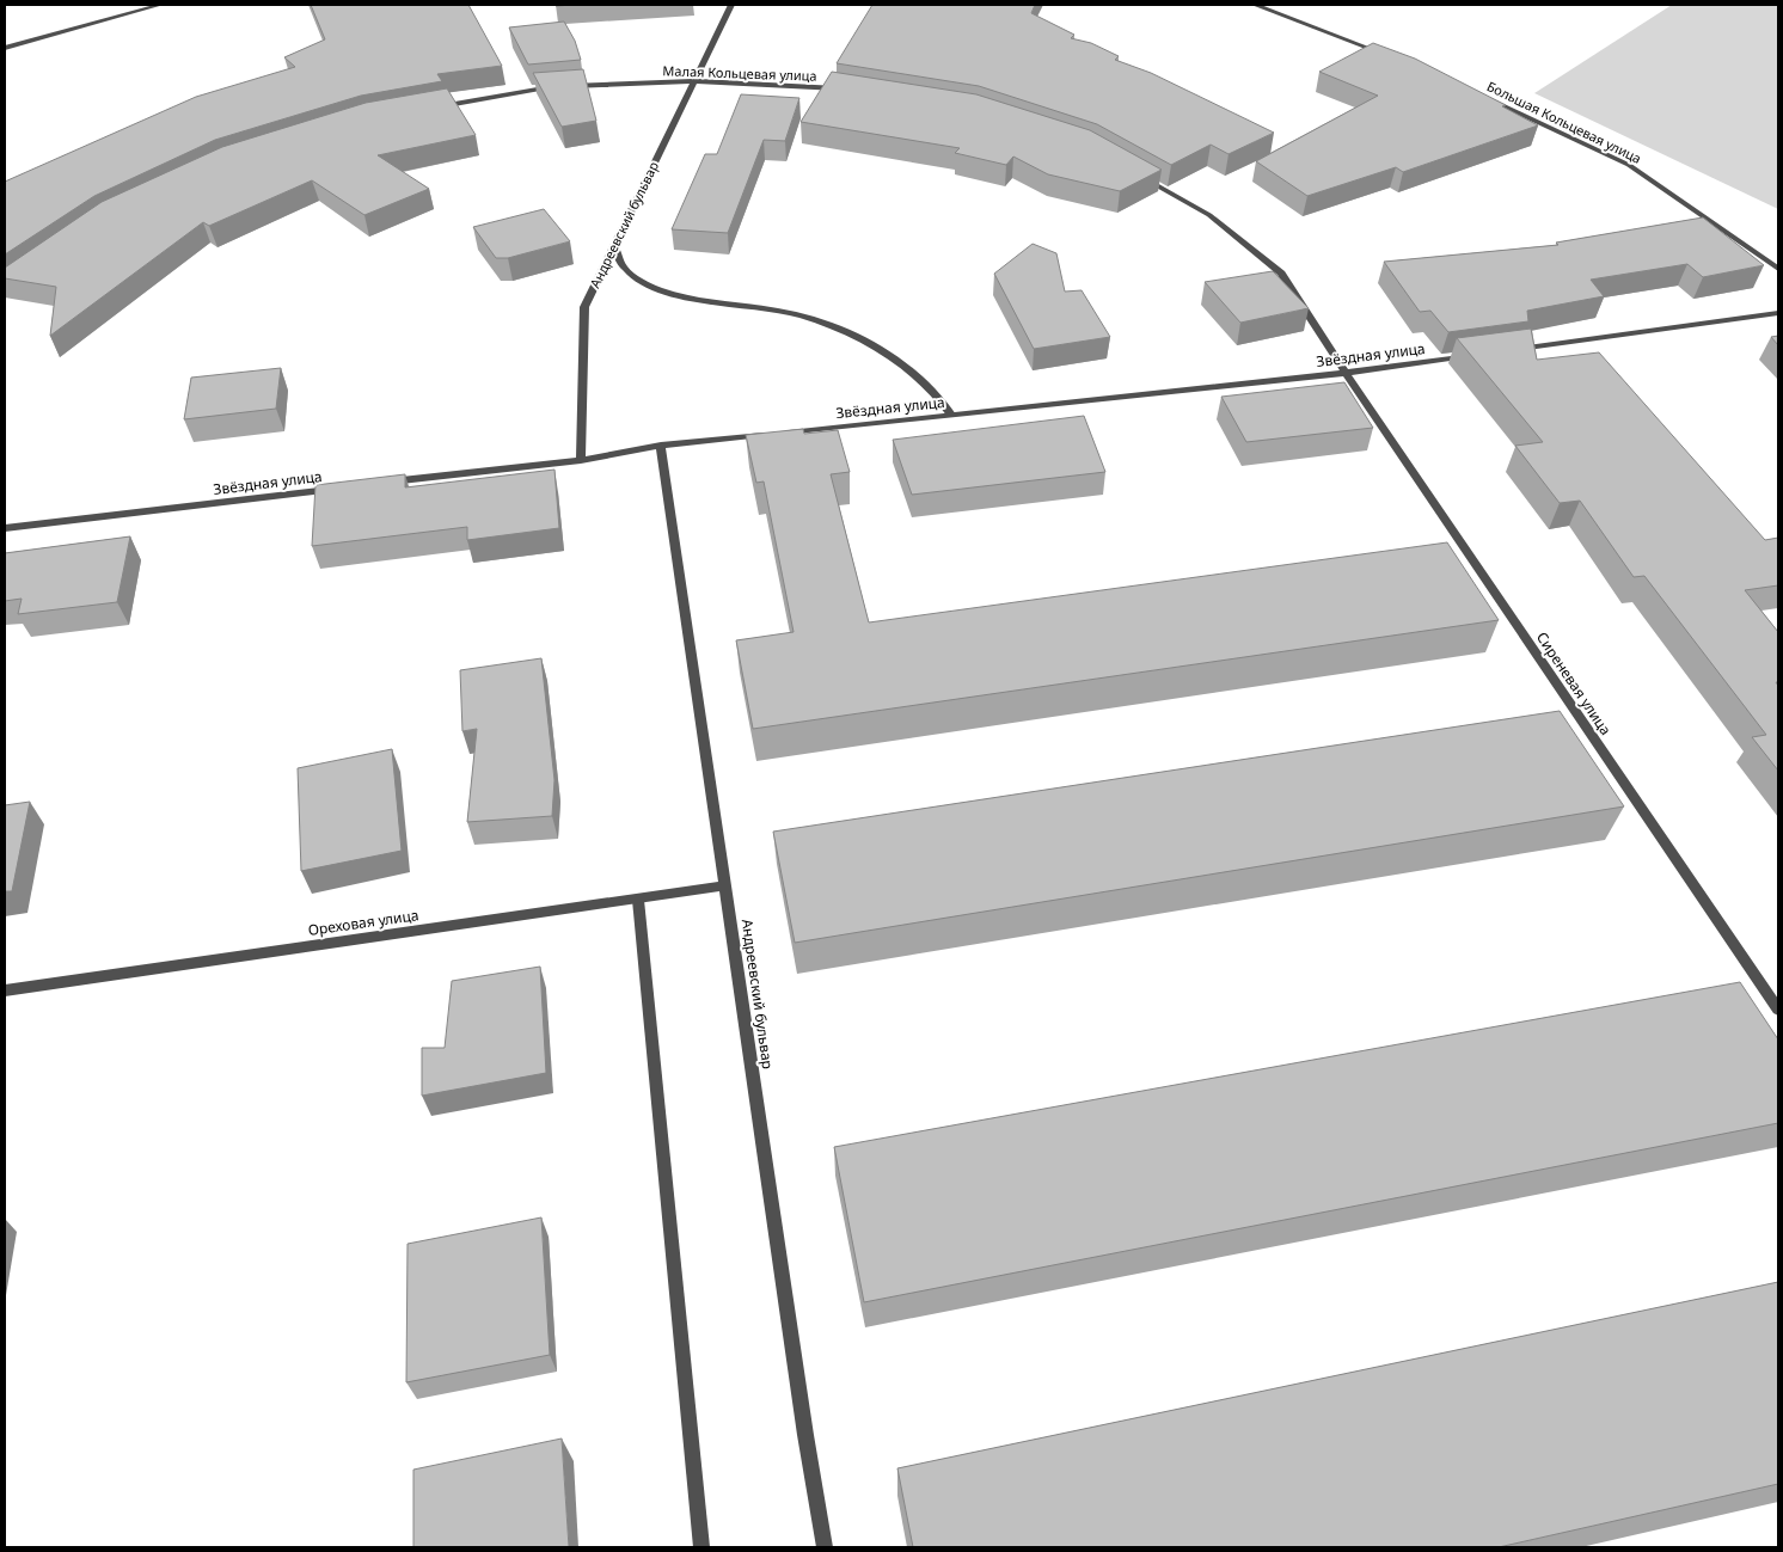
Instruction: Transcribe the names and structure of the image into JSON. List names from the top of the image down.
{
  "streets": {
    "street": [
      "Малая Кольцевая улица",
      "Большая Кольцевая улица",
      "Андреевский бульвар",
      "Звёздная улица",
      "Сиреневая улица",
      "Ореховая улица"
    ]
  },
  "crossings": [
    ["Малая Кольцевая улица", "Андреевский бульвар"],
    ["Андреевский бульвар", "Звёздная улица"],
    ["Андреевский бульвар", "Ореховая улица"],
    ["Звёздная улица", "Сиреневая улица"]
  ]
}
